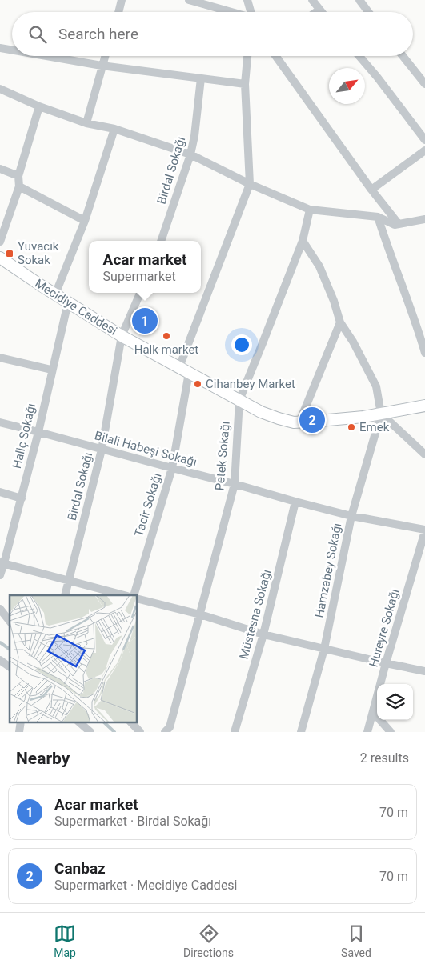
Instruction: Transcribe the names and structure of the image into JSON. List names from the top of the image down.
{
  "streets": {
    "street": [
      "Birdal Sokağı",
      "Mecidiye Caddesi",
      "Haliç Sokağı",
      "Bilali Habeşi Sokağı",
      "Petek Sokağı",
      "Tacir Sokağı",
      "Hamzabey Sokağı",
      "Müstesna Sokağı",
      "Hureyre Sokağı"
    ]
  },
  "crossings": [
    ["Birdal Sokağı", "Mecidiye Caddesi"],
    ["Birdal Sokağı", "Bilali Habeşi Sokağı"],
    ["Mecidiye Caddesi", "Haliç Sokağı"],
    ["Mecidiye Caddesi", "Petek Sokağı"],
    ["Mecidiye Caddesi", "Tacir Sokağı"],
    ["Mecidiye Caddesi", "Hamzabey Sokağı"],
    ["Haliç Sokağı", "Bilali Habeşi Sokağı"],
    ["Bilali Habeşi Sokağı", "Petek Sokağı"],
    ["Bilali Habeşi Sokağı", "Tacir Sokağı"],
    ["Bilali Habeşi Sokağı", "Hamzabey Sokağı"],
    ["Bilali Habeşi Sokağı", "Müstesna Sokağı"],
    ["Bilali Habeşi Sokağı", "Hureyre Sokağı"]
  ],
  "places": {
    "transit": ["Yuvacık Sokak"],
    "other": ["Halk market", "Cihanbey Market", "Emek"]
  },
  "north": "top right",
  "page": {
    "search": "Search here",
    "popup": ["Acar market", "Supermarket"],
    "pins": ["1", "2"],
    "heading": ["Nearby", "2 results"],
    "list": [
      {
        "mark": "1",
        "name": "Acar market",
        "note": "Supermarket · Birdal Sokağı",
        "value": "70 m"
      },
      {
        "mark": "2",
        "name": "Canbaz",
        "note": "Supermarket · Mecidiye Caddesi",
        "value": "70 m"
      }
    ],
    "nav": ["Map", "Directions", "Saved"]
  }
}
